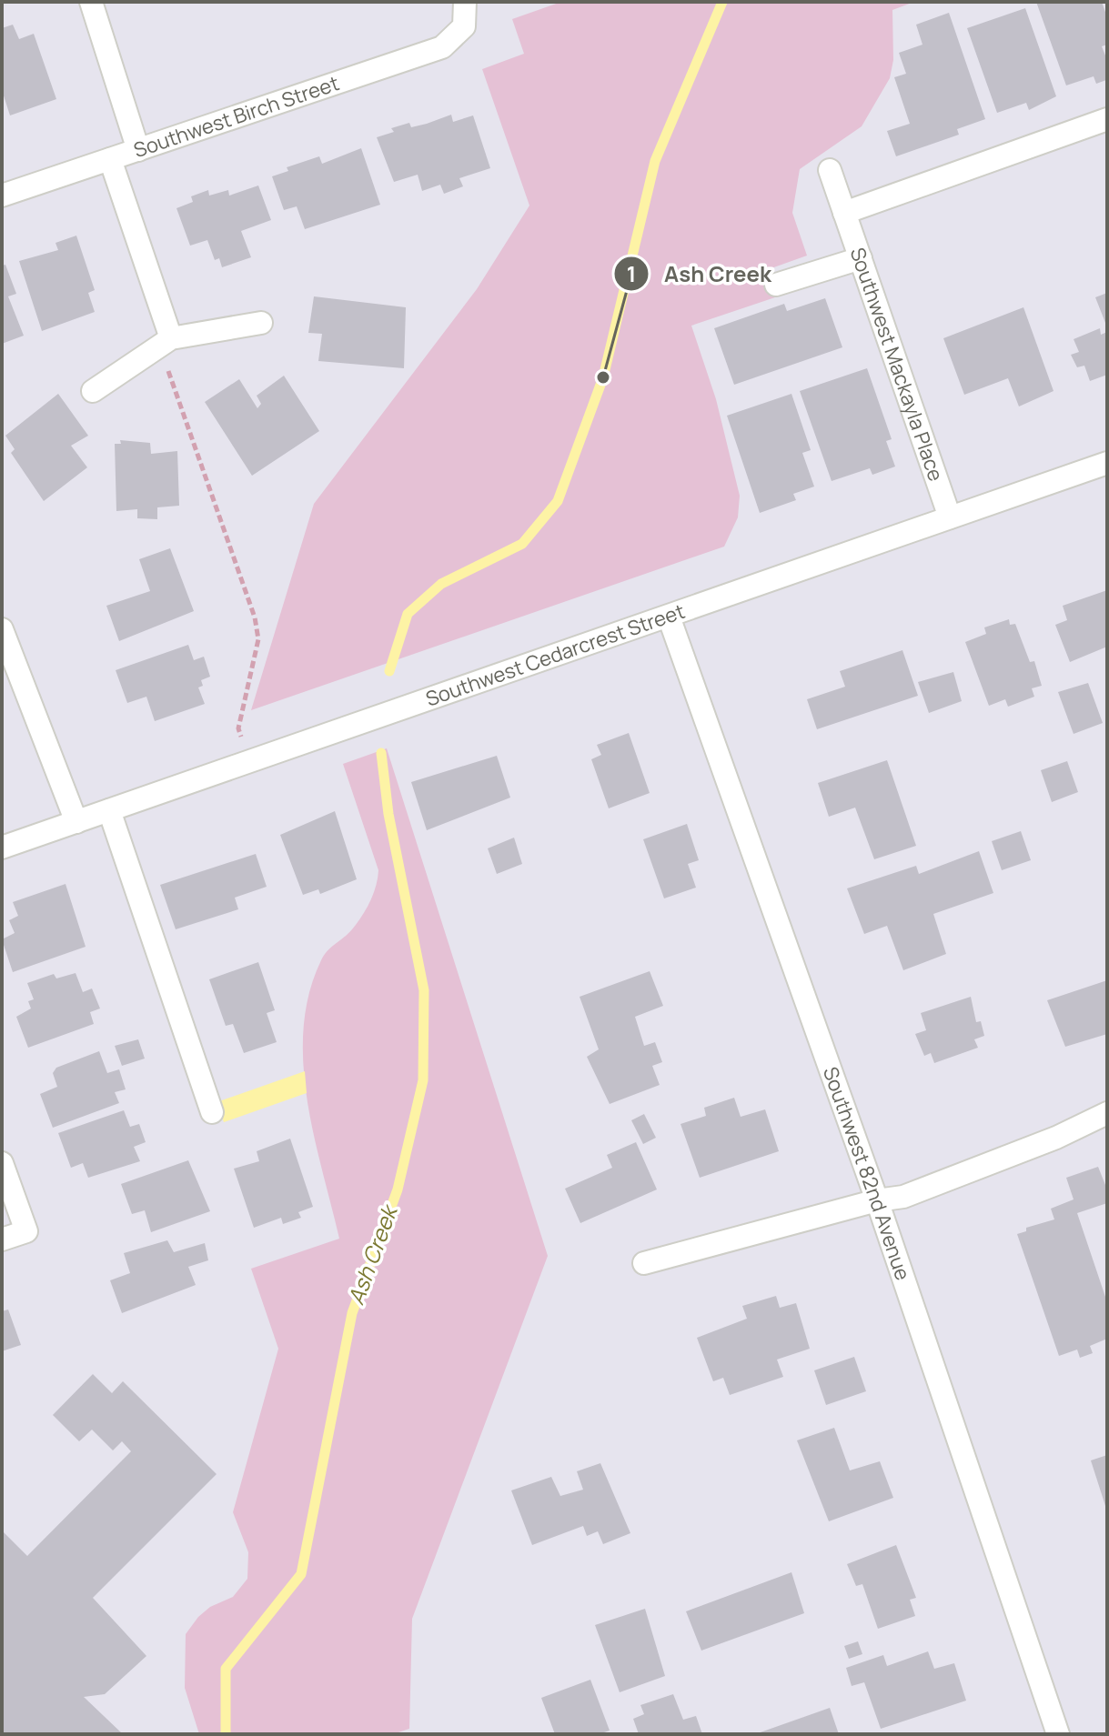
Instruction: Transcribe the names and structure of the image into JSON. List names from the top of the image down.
{
  "streets": {
    "street": [
      "Southwest Birch Street",
      "Southwest Mackayla Place",
      "Southwest Cedarcrest Street",
      "Southwest 82nd Avenue"
    ]
  },
  "crossings": [
    ["Southwest Mackayla Place", "Southwest Cedarcrest Street"],
    ["Southwest Cedarcrest Street", "Southwest 82nd Avenue"]
  ],
  "water": ["Ash Creek"],
  "places": ["Ash Creek"]
}
